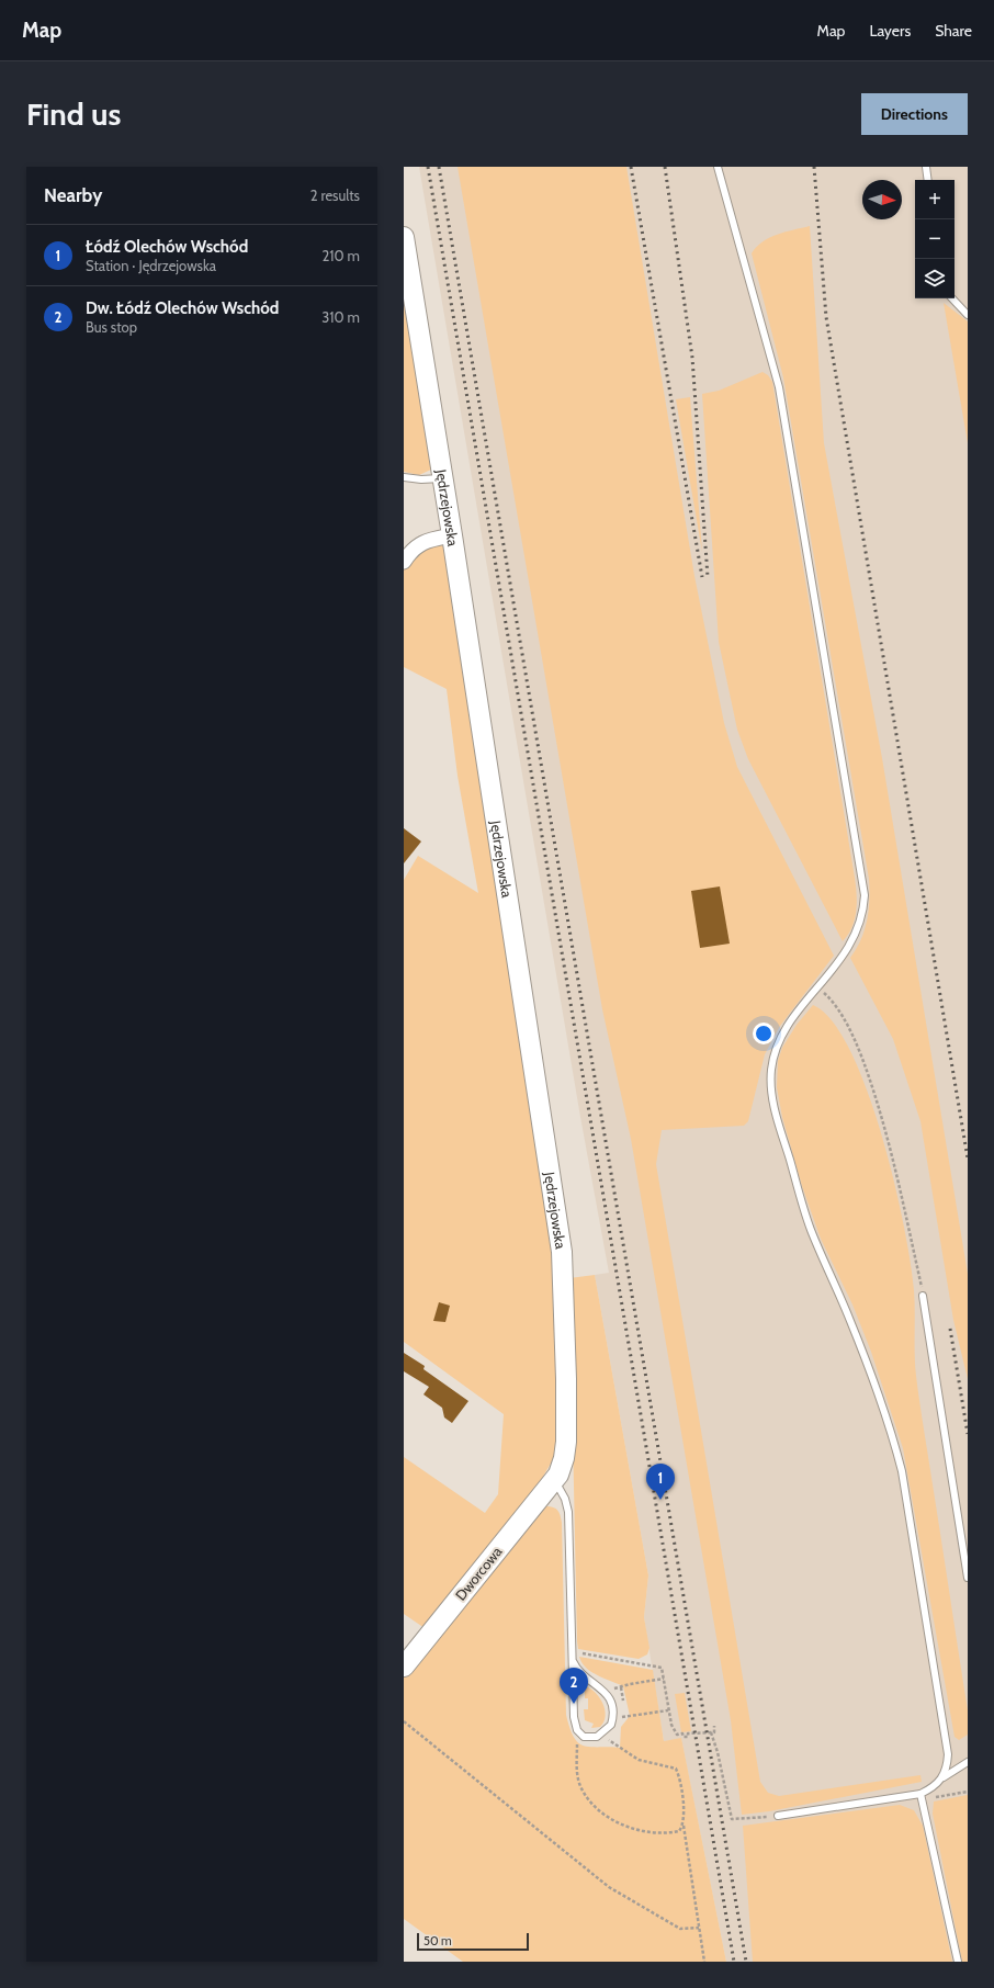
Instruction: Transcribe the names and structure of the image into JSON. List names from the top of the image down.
{
  "streets": {
    "street": ["Jędrzejowska", "Dworcowa"]
  },
  "crossings": [
    ["Jędrzejowska", "Dworcowa"]
  ],
  "scale_bar": "50 m",
  "north": "right",
  "page": {
    "header": "Map",
    "nav": ["Map", "Layers", "Share"],
    "buttons": "Directions",
    "title": "Find us",
    "heading": ["Nearby", "2 results"],
    "map_buttons": ["+", "−"],
    "list": [
      {
        "mark": "1",
        "name": "Łódź Olechów Wschód",
        "note": "Station · Jędrzejowska",
        "value": "210 m"
      },
      {
        "mark": "2",
        "name": "Dw. Łódź Olechów Wschód",
        "note": "Bus stop",
        "value": "310 m"
      }
    ],
    "pins": ["1", "2"],
    "scale": "50 m"
  }
}
